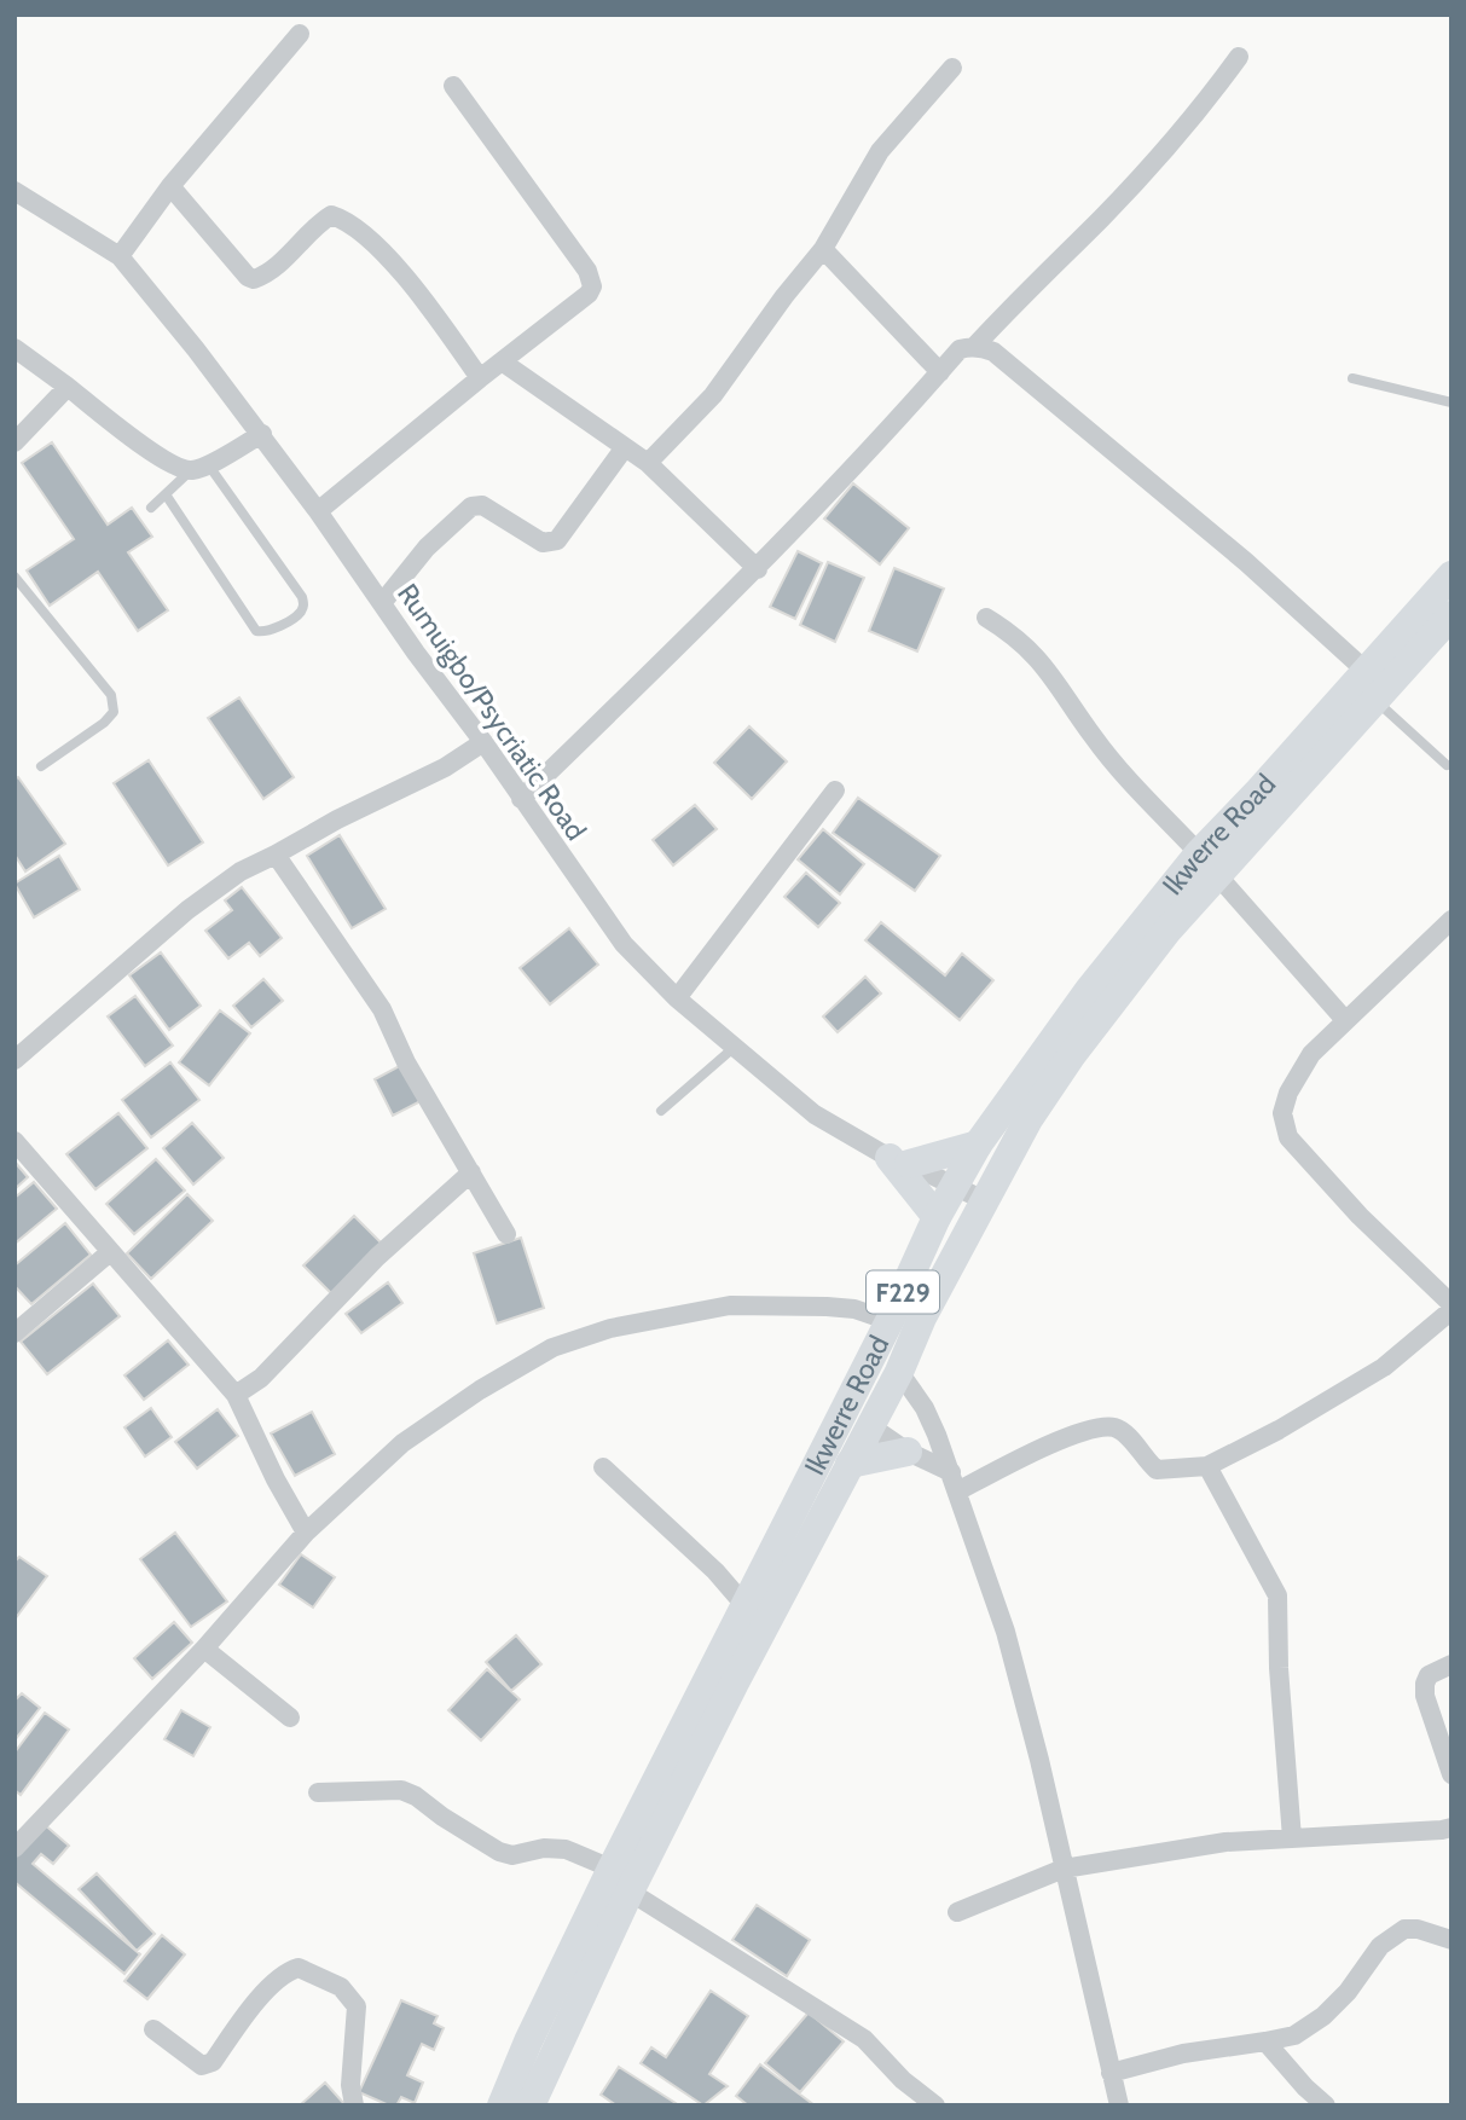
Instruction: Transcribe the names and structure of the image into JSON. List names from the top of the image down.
{
  "streets": {
    "main road": ["Ikwerre Road", "F229"],
    "street": ["Rumuigbo/Psycriatic Road"]
  },
  "crossings": [
    ["Rumuigbo/Psycriatic Road", "Ikwerre Road"]
  ]
}
